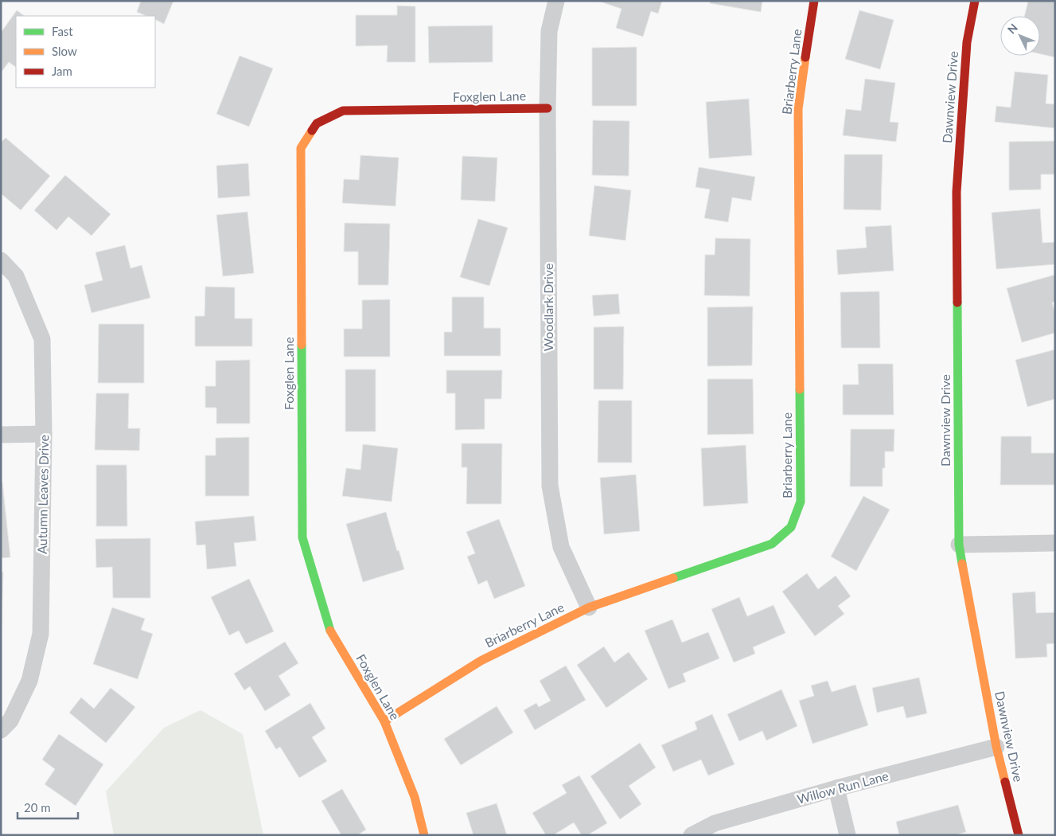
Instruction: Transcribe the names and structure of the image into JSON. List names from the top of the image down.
{
  "streets": {
    "street": [
      "Briarberry Lane",
      "Foxglen Lane",
      "Dawnview Drive",
      "Woodlark Drive",
      "Autumn Leaves Drive",
      "Willow Run Lane"
    ]
  },
  "crossings": [
    ["Briarberry Lane", "Foxglen Lane"],
    ["Briarberry Lane", "Woodlark Drive"],
    ["Foxglen Lane", "Woodlark Drive"],
    ["Dawnview Drive", "Willow Run Lane"]
  ],
  "legend": ["Fast", "Slow", "Jam"],
  "scale_bar": "20 m",
  "north": "top left"
}
